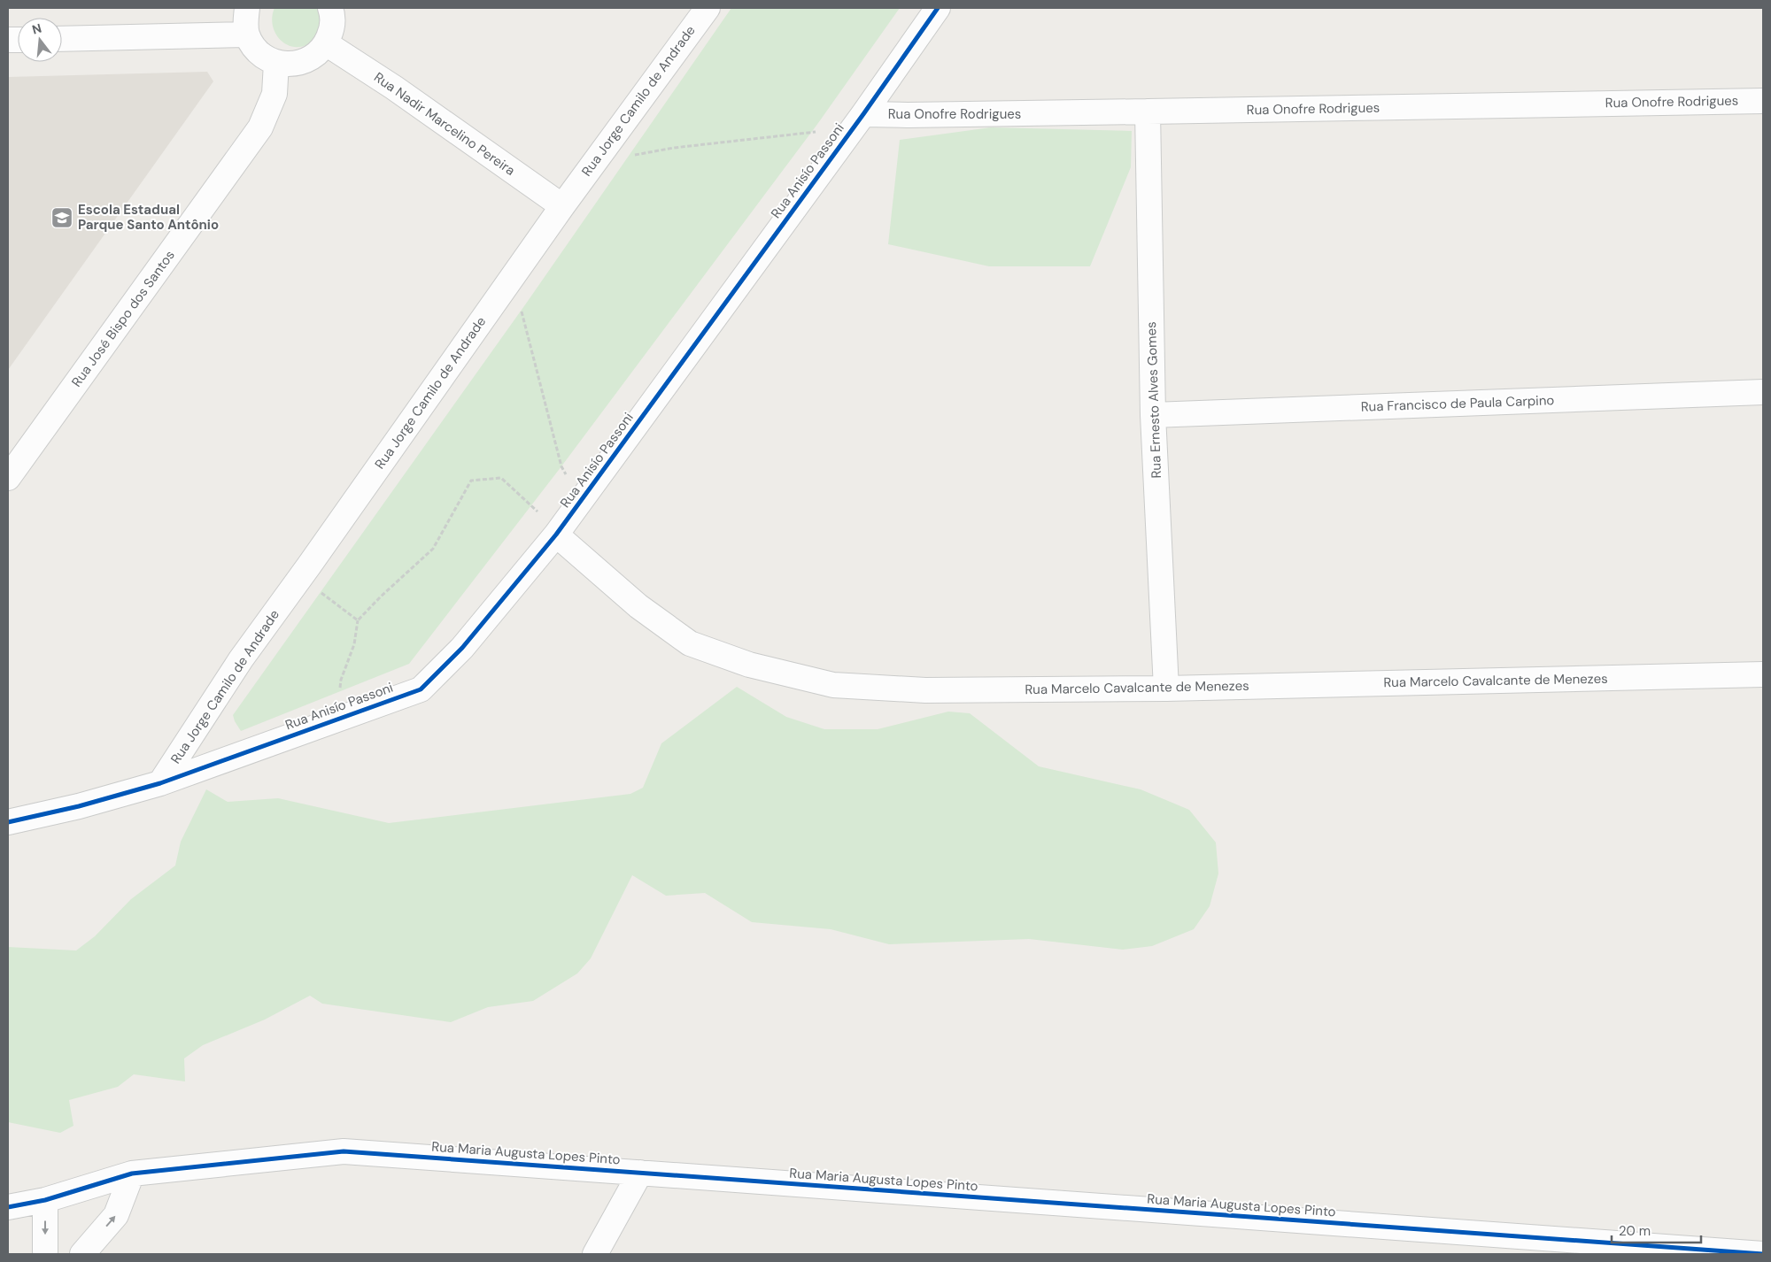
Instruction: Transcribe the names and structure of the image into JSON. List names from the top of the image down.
{
  "streets": {
    "street": [
      "Rua Jorge Camilo de Andrade",
      "Rua Onofre Rodrigues",
      "Rua Nadir Marcelino Pereira",
      "Rua Anisío Passoni",
      "Rua José Bispo dos Santos",
      "Rua Ernesto Alves Gomes",
      "Rua Francisco de Paula Carpino",
      "Rua Marcelo Cavalcante de Menezes",
      "Rua Maria Augusta Lopes Pinto"
    ]
  },
  "crossings": [
    ["Rua Jorge Camilo de Andrade", "Rua Nadir Marcelino Pereira"],
    ["Rua Jorge Camilo de Andrade", "Rua Anisío Passoni"],
    ["Rua Onofre Rodrigues", "Rua Anisío Passoni"],
    ["Rua Onofre Rodrigues", "Rua Ernesto Alves Gomes"],
    ["Rua Anisío Passoni", "Rua Marcelo Cavalcante de Menezes"],
    ["Rua Ernesto Alves Gomes", "Rua Francisco de Paula Carpino"],
    ["Rua Ernesto Alves Gomes", "Rua Marcelo Cavalcante de Menezes"]
  ],
  "places": {
    "school or university": ["Escola Estadual Parque Santo Antônio"]
  },
  "scale_bar": "20 m",
  "north": "top"
}
